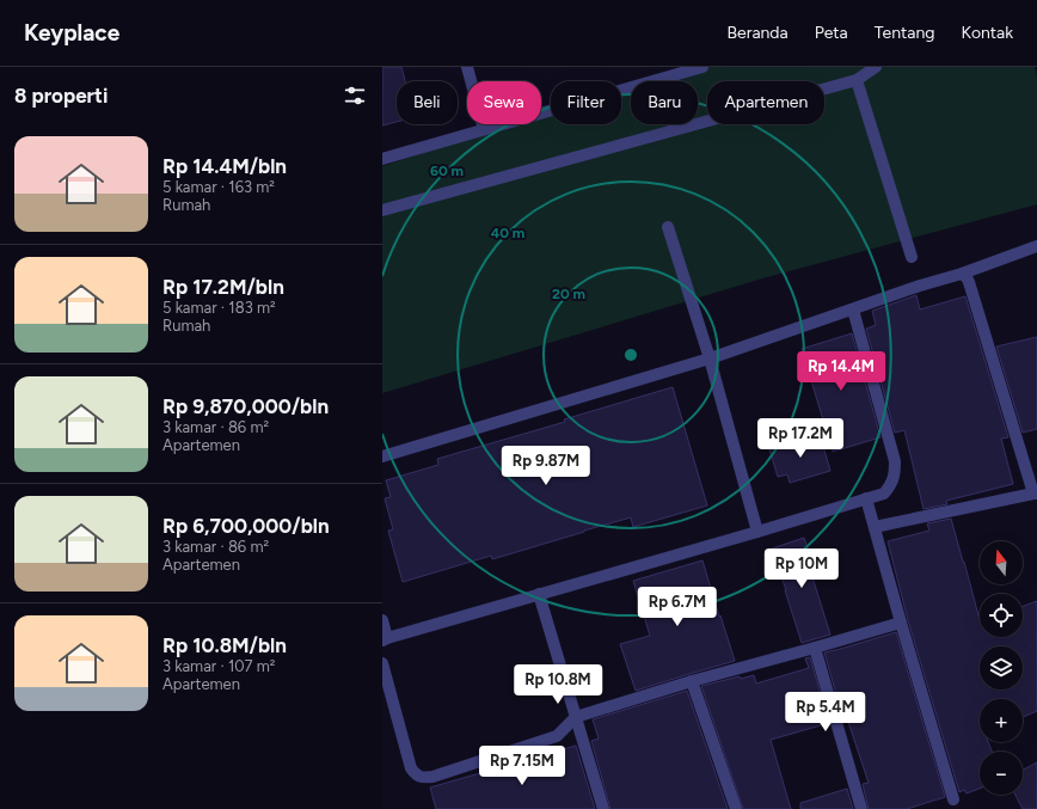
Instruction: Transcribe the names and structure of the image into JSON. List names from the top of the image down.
{
  "north": "top",
  "page": {
    "header": "Keyplace",
    "nav": [
      "Beranda",
      "Peta",
      "Tentang",
      "Kontak"
    ],
    "heading": "8 properti",
    "chip": [
      "Beli",
      "Sewa",
      "Filter",
      "Baru",
      "Apartemen"
    ],
    "list": [
      {
        "name": "Rp 14.4M/bln",
        "note": "5 kamar · 163 m² · Rumah"
      },
      {
        "name": "Rp 17.2M/bln",
        "note": "5 kamar · 183 m² · Rumah"
      },
      {
        "name": "Rp 9,870,000/bln",
        "note": "3 kamar · 86 m² · Apartemen"
      },
      {
        "name": "Rp 6,700,000/bln",
        "note": "3 kamar · 86 m² · Apartemen"
      },
      {
        "name": "Rp 10.8M/bln",
        "note": "3 kamar · 107 m² · Apartemen"
      }
    ],
    "price": [
      "Rp 14.4M",
      "Rp 17.2M",
      "Rp 9.87M",
      "Rp 10M",
      "Rp 6.7M",
      "Rp 10.8M",
      "Rp 5.4M",
      "Rp 7.15M"
    ],
    "map_buttons": ["+", "−"]
  },
  "rings": ["60 m", "40 m", "20 m"]
}
